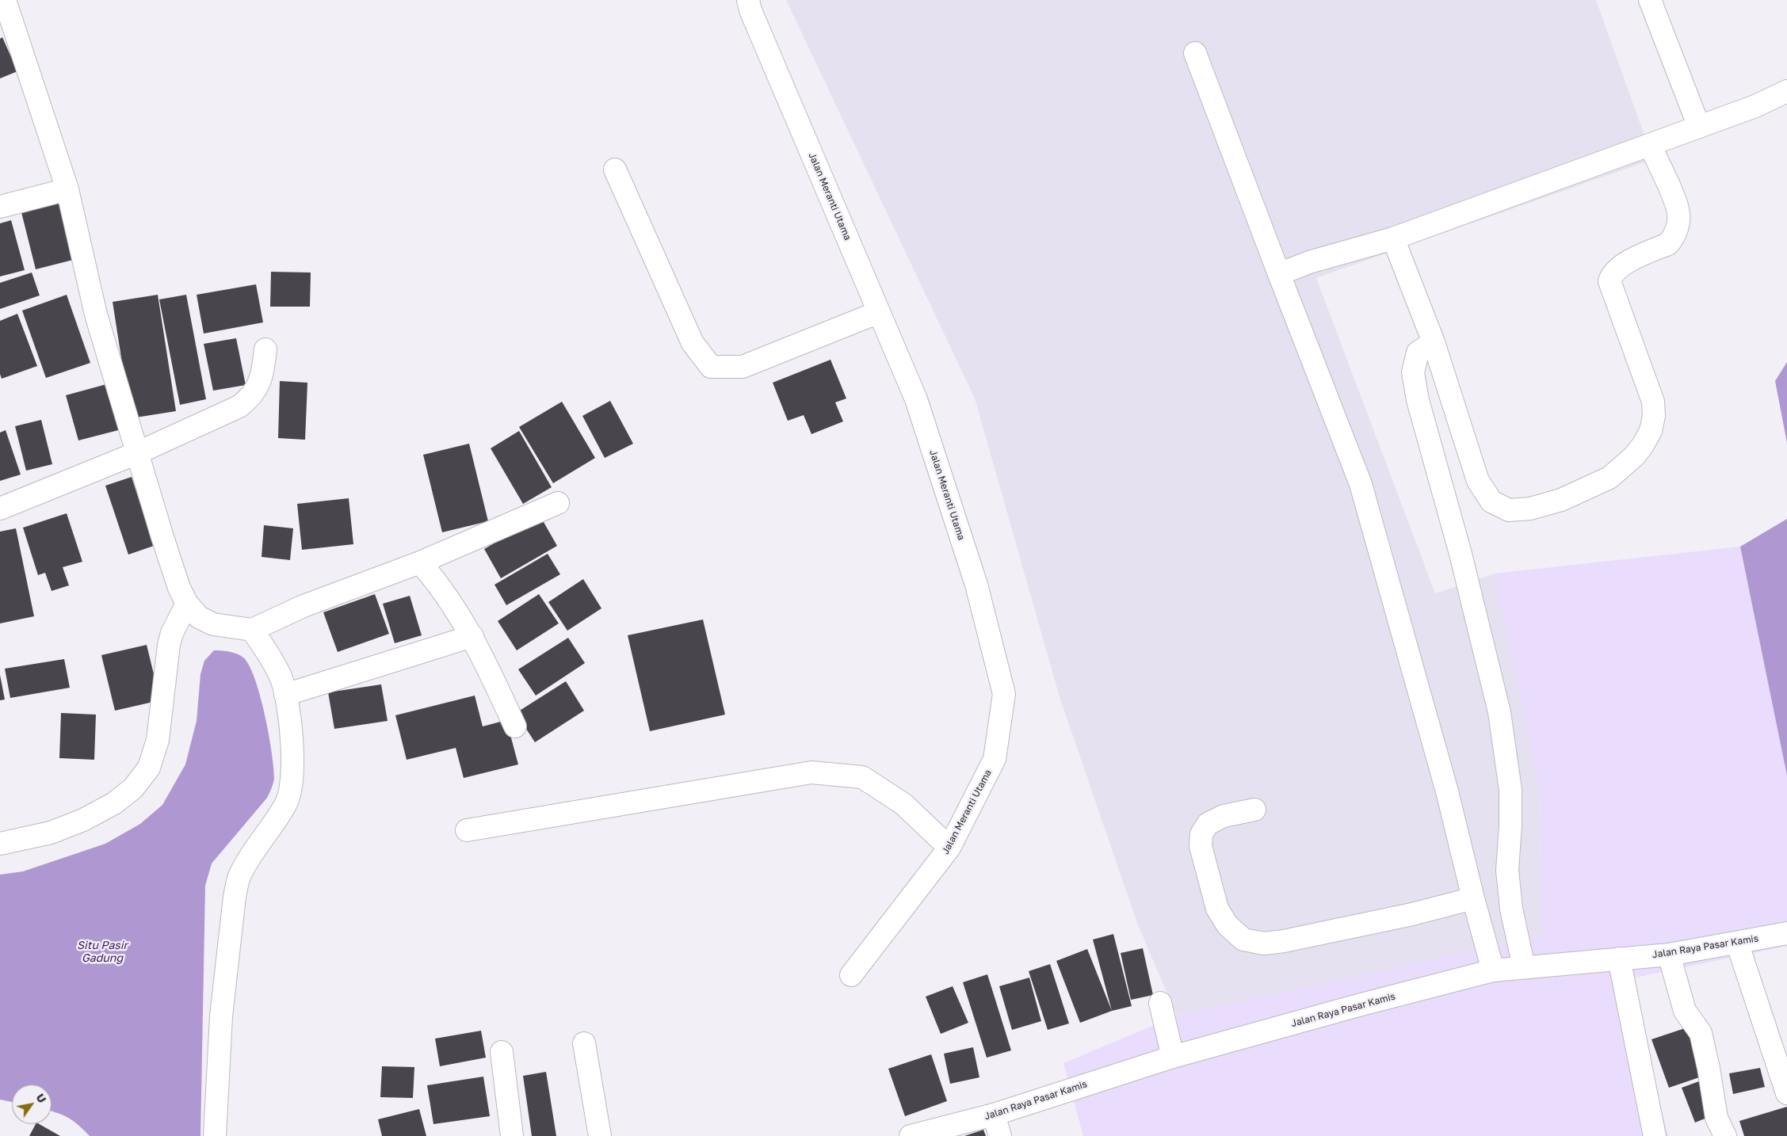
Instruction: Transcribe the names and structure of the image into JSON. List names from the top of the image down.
{
  "streets": {
    "street": ["Jalan Meranti Utama", "Jalan Raya Pasar Kamis"]
  },
  "water": ["Situ Pasir Gadung"],
  "north": "top right"
}
